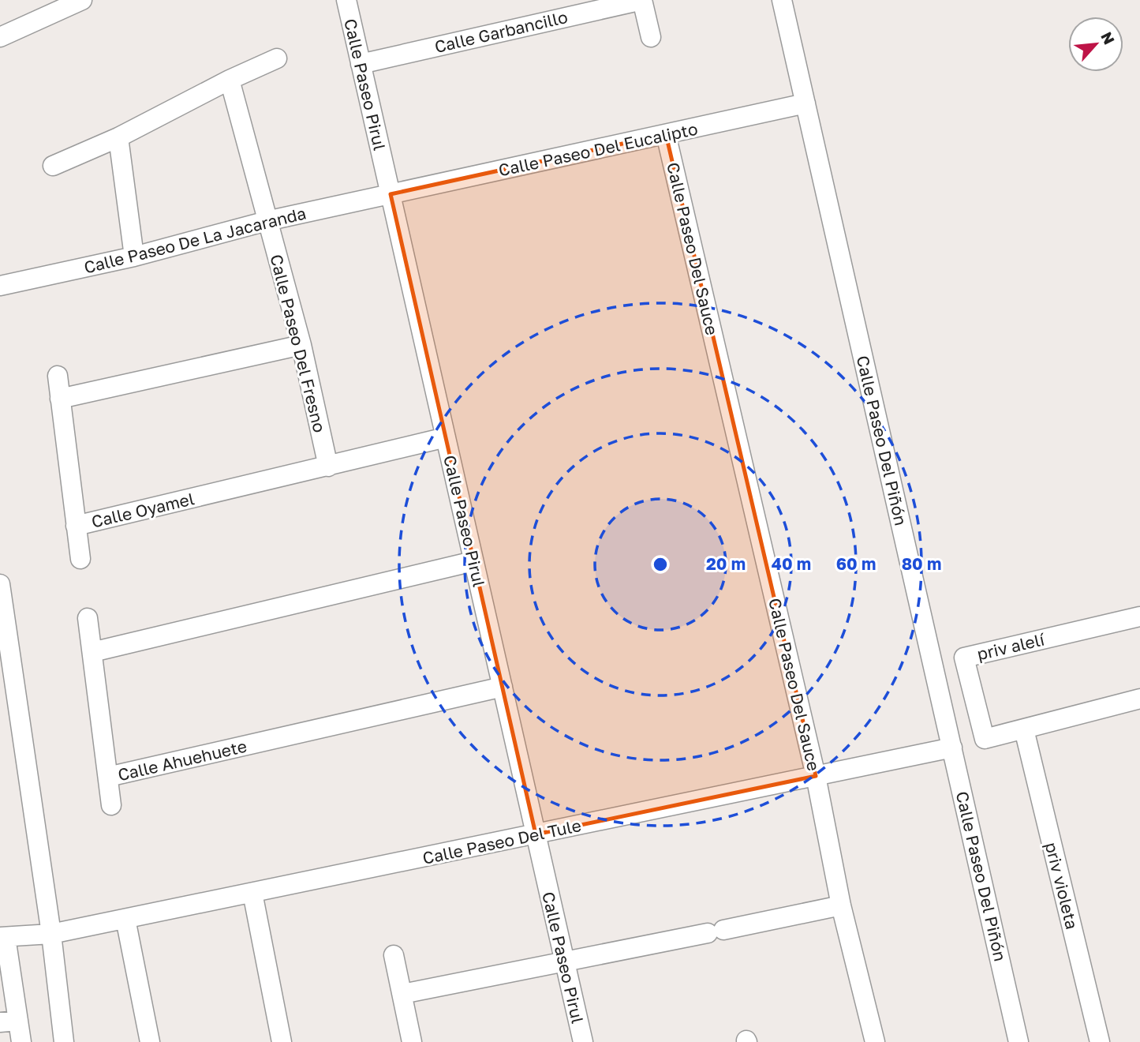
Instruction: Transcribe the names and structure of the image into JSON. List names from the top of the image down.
{
  "streets": {
    "street": [
      "Calle Garbancillo",
      "Calle Paseo Pirul",
      "Calle Paseo Del Eucalipto",
      "Calle Paseo De La Jacaranda",
      "Calle Paseo Del Sauce",
      "Calle Paseo Del Fresno",
      "Calle Paseo Del Piñón",
      "Calle Oyamel",
      "priv alelí",
      "Calle Ahuehuete",
      "Calle Paseo Del Tule",
      "priv violeta"
    ]
  },
  "crossings": [
    ["Calle Garbancillo", "Calle Paseo Pirul"],
    ["Calle Paseo Pirul", "Calle Paseo Del Eucalipto"],
    ["Calle Paseo Pirul", "Calle Paseo De La Jacaranda"],
    ["Calle Paseo Pirul", "Calle Oyamel"],
    ["Calle Paseo Pirul", "Calle Ahuehuete"],
    ["Calle Paseo Pirul", "Calle Paseo Del Tule"],
    ["Calle Paseo Del Eucalipto", "Calle Paseo De La Jacaranda"],
    ["Calle Paseo Del Eucalipto", "Calle Paseo Del Sauce"],
    ["Calle Paseo Del Eucalipto", "Calle Paseo Del Piñón"],
    ["Calle Paseo De La Jacaranda", "Calle Paseo Del Fresno"],
    ["Calle Paseo Del Sauce", "Calle Paseo Del Tule"],
    ["Calle Paseo Del Fresno", "Calle Oyamel"],
    ["Calle Paseo Del Piñón", "Calle Paseo Del Tule"],
    ["priv alelí", "priv violeta"]
  ],
  "north": "top right",
  "rings": [
    "20 m",
    "40 m",
    "60 m",
    "80 m"
  ]
}
